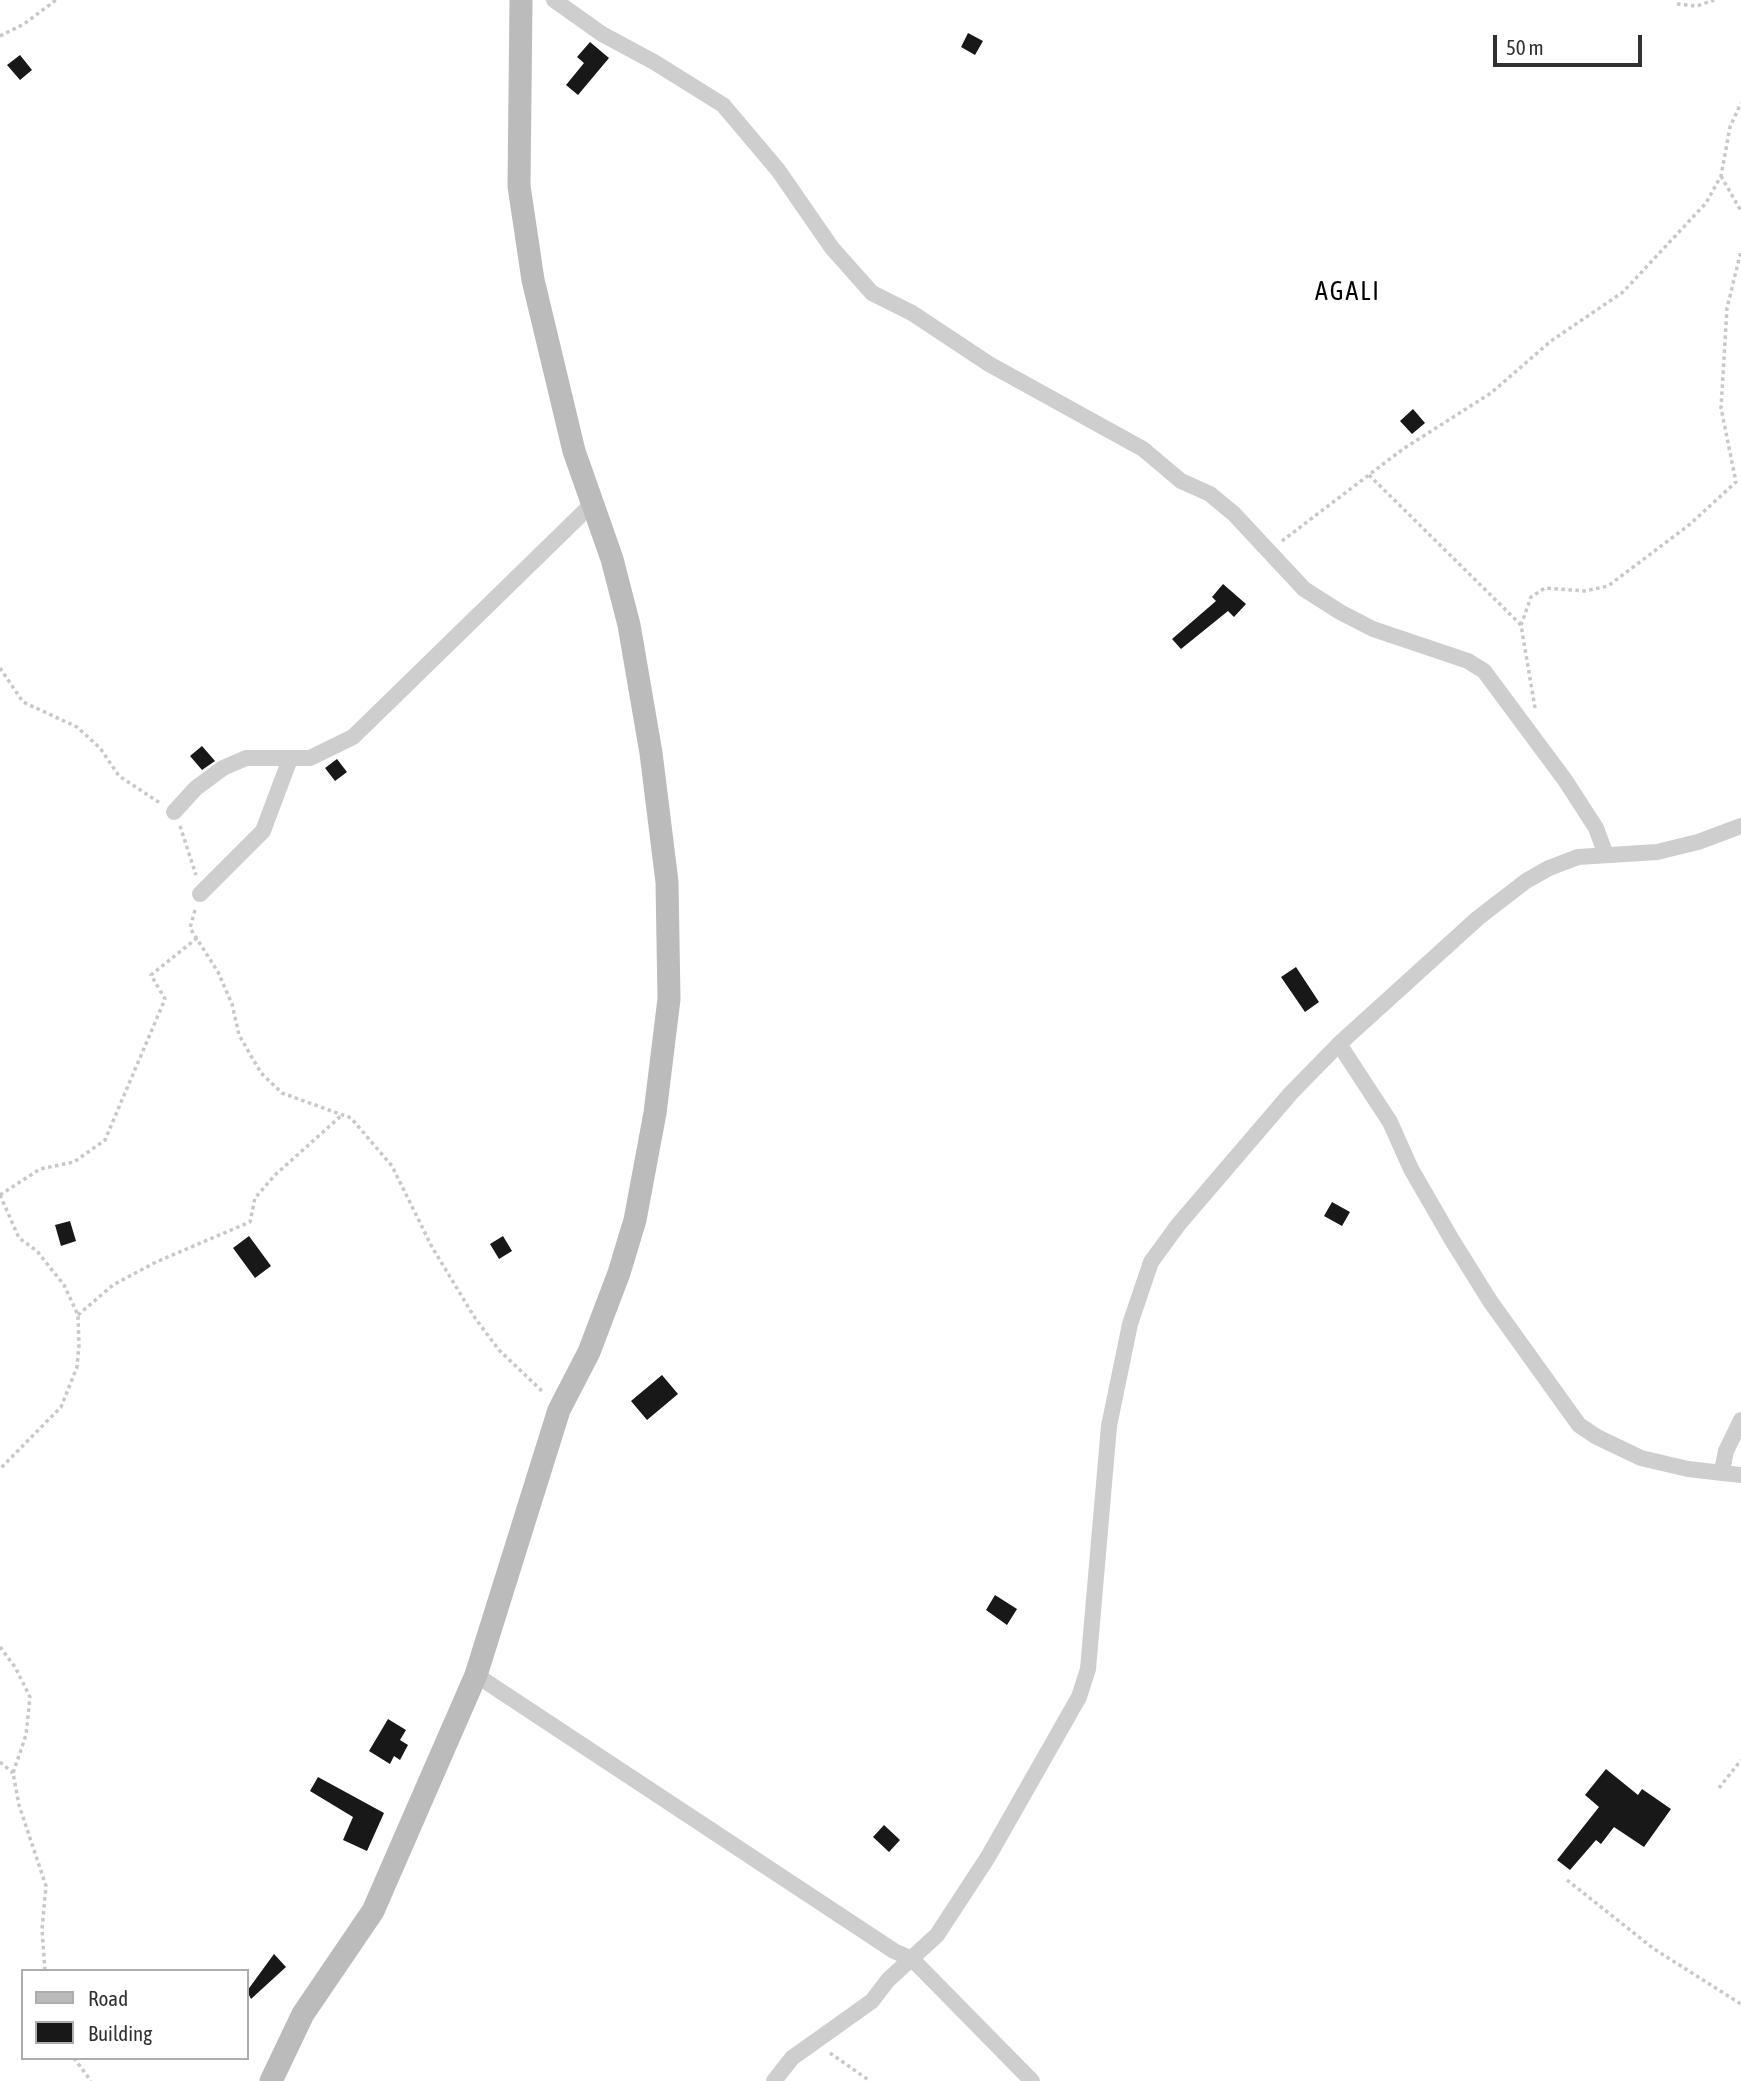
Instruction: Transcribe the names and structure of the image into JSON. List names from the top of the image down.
{
  "districts": ["AGALI"],
  "legend": ["Road", "Building"],
  "scale_bar": "50 m"
}
